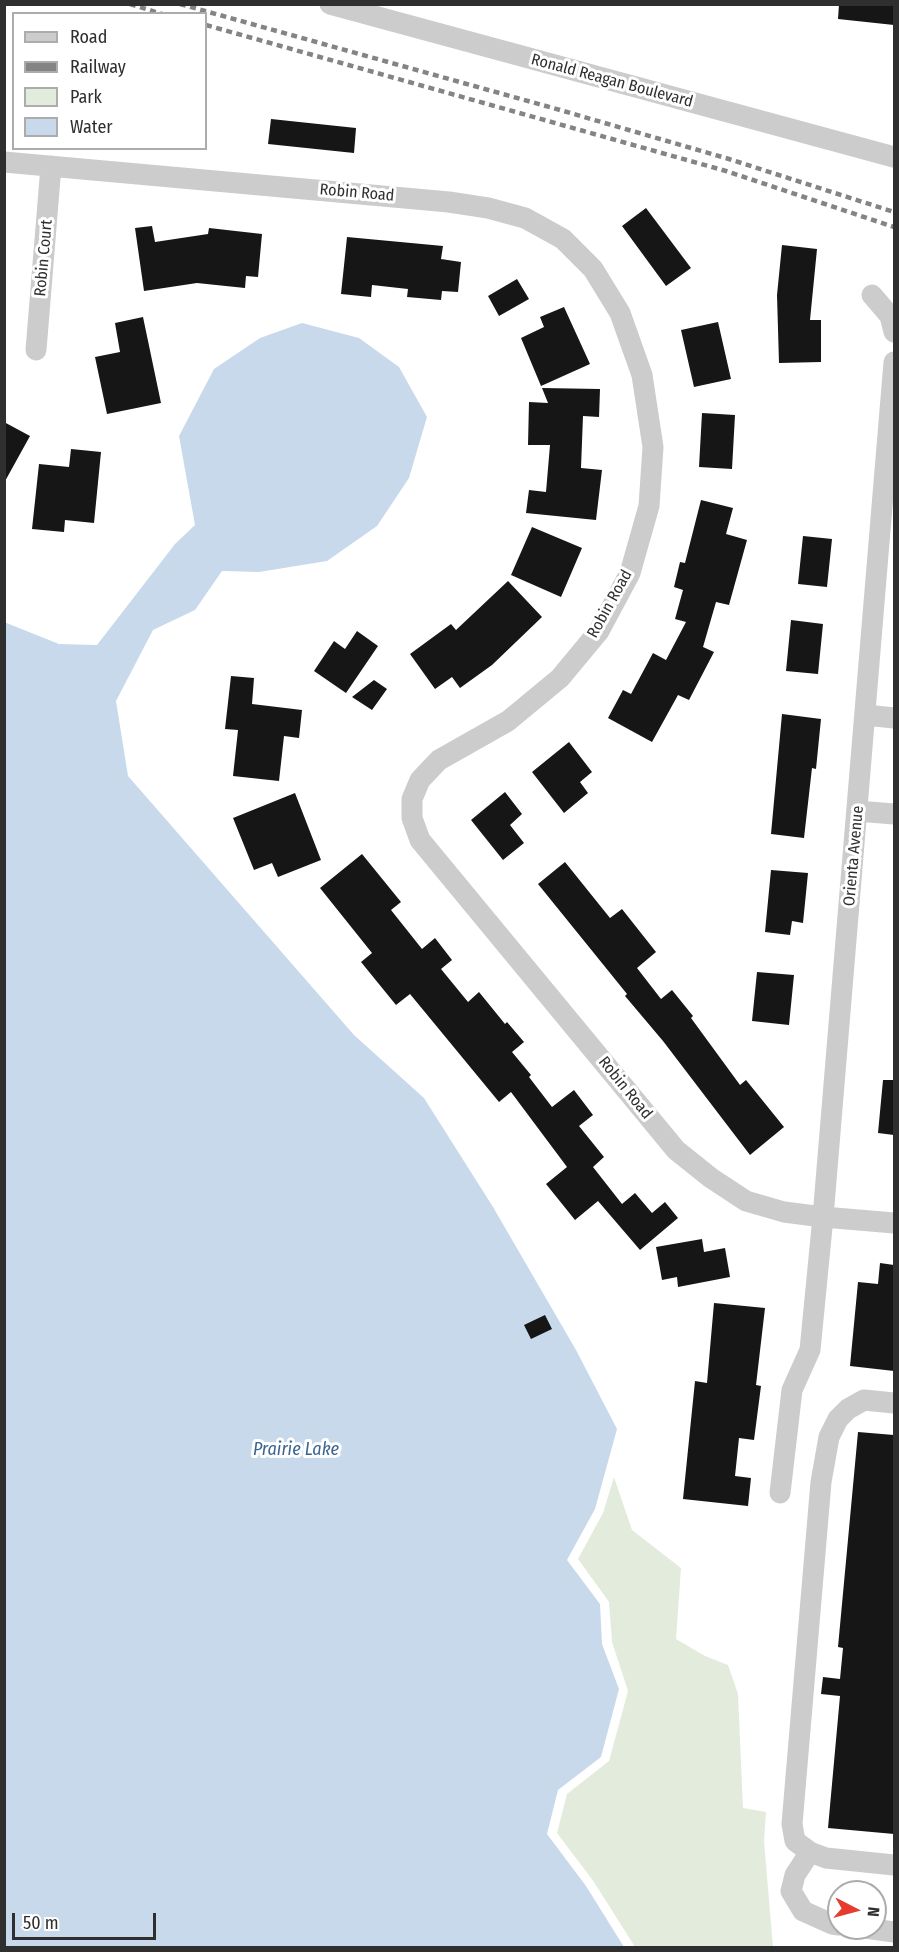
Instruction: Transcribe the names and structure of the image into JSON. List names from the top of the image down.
{
  "streets": {
    "street": [
      "Ronald Reagan Boulevard",
      "Robin Road",
      "Robin Court",
      "Orienta Avenue"
    ]
  },
  "crossings": [
    ["Robin Road", "Robin Court"],
    ["Robin Road", "Orienta Avenue"]
  ],
  "water": ["Prairie Lake"],
  "legend": [
    "Road",
    "Railway",
    "Park",
    "Water"
  ],
  "scale_bar": "50 m",
  "north": "right"
}
